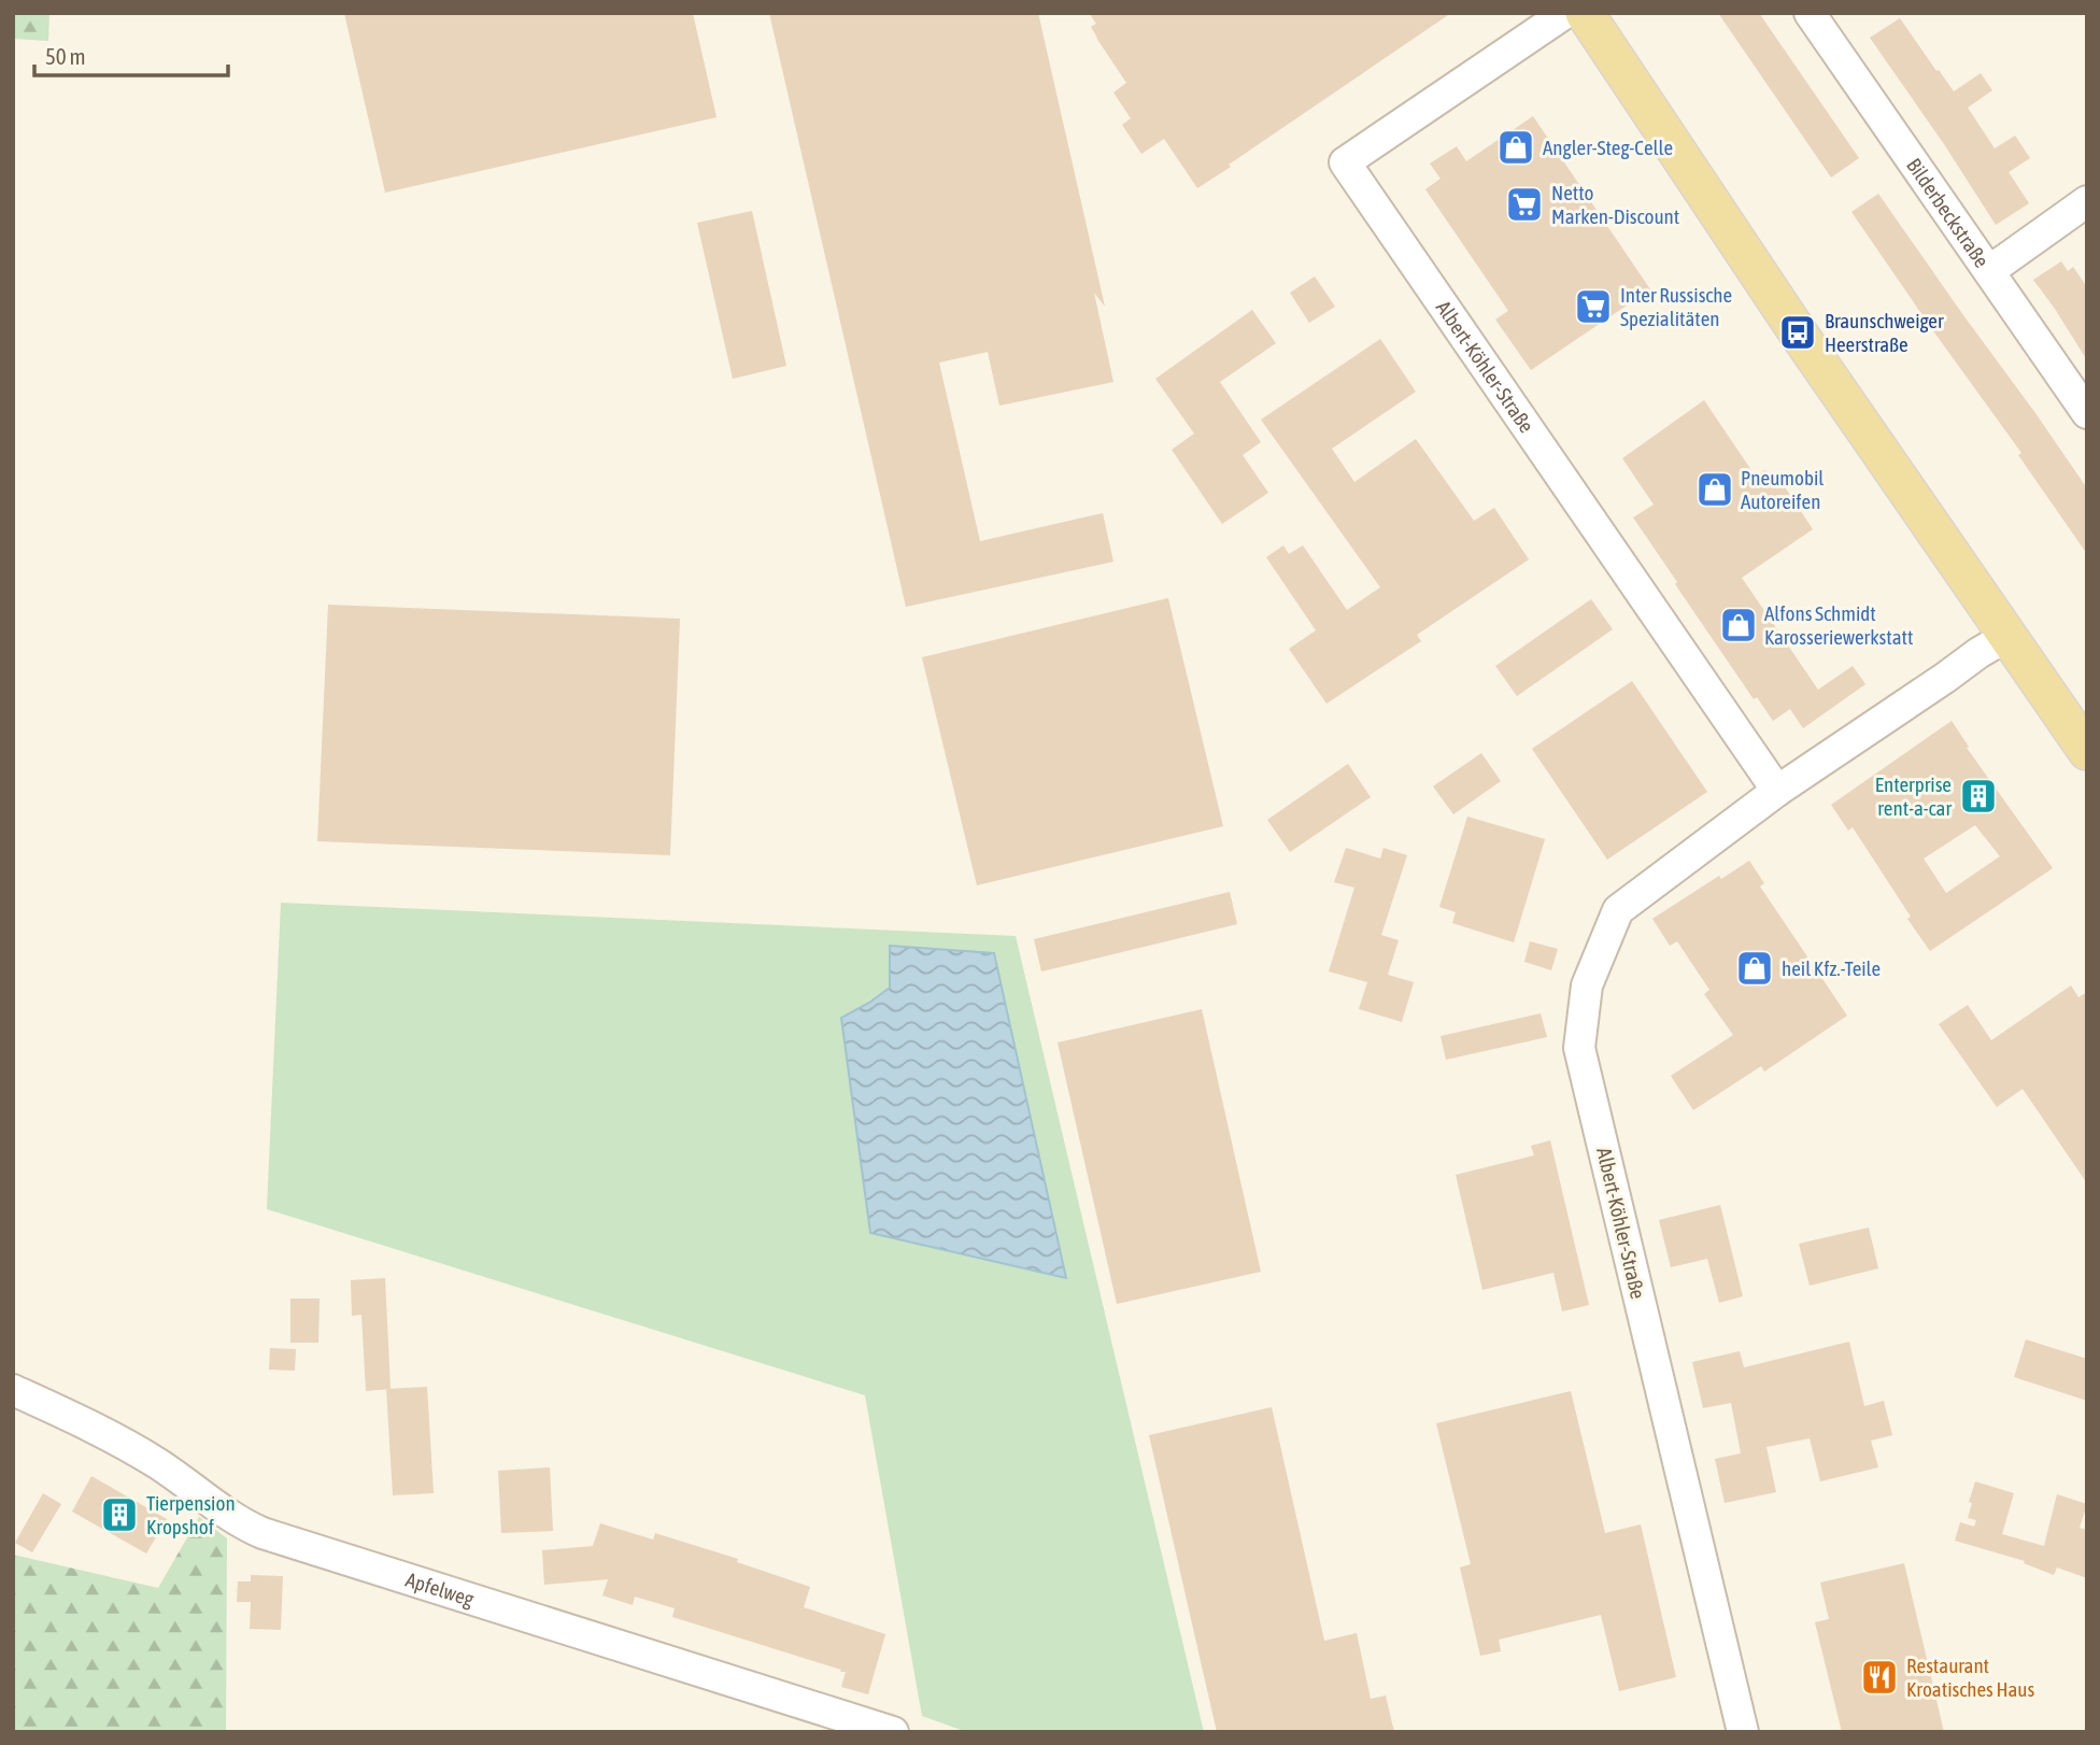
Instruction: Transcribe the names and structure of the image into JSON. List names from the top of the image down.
{
  "streets": {
    "street": ["Bilderbeckstraße", "Albert-Köhler-Straße", "Apfelweg"]
  },
  "places": {
    "shop": [
      "Angler-Steg-Celle",
      "Pneumobil Autoreifen",
      "Alfons Schmidt Karosseriewerkstatt",
      "heil Kfz.-Teile"
    ],
    "supermarket": ["Netto Marken-Discount", "Inter Russische Spezialitäten"],
    "bus stop": ["Braunschweiger Heerstraße"],
    "building": ["Enterprise rent-a-car", "Tierpension Kropshof"],
    "restaurant": ["Restaurant Kroatisches Haus"]
  },
  "scale_bar": "50 m"
}
